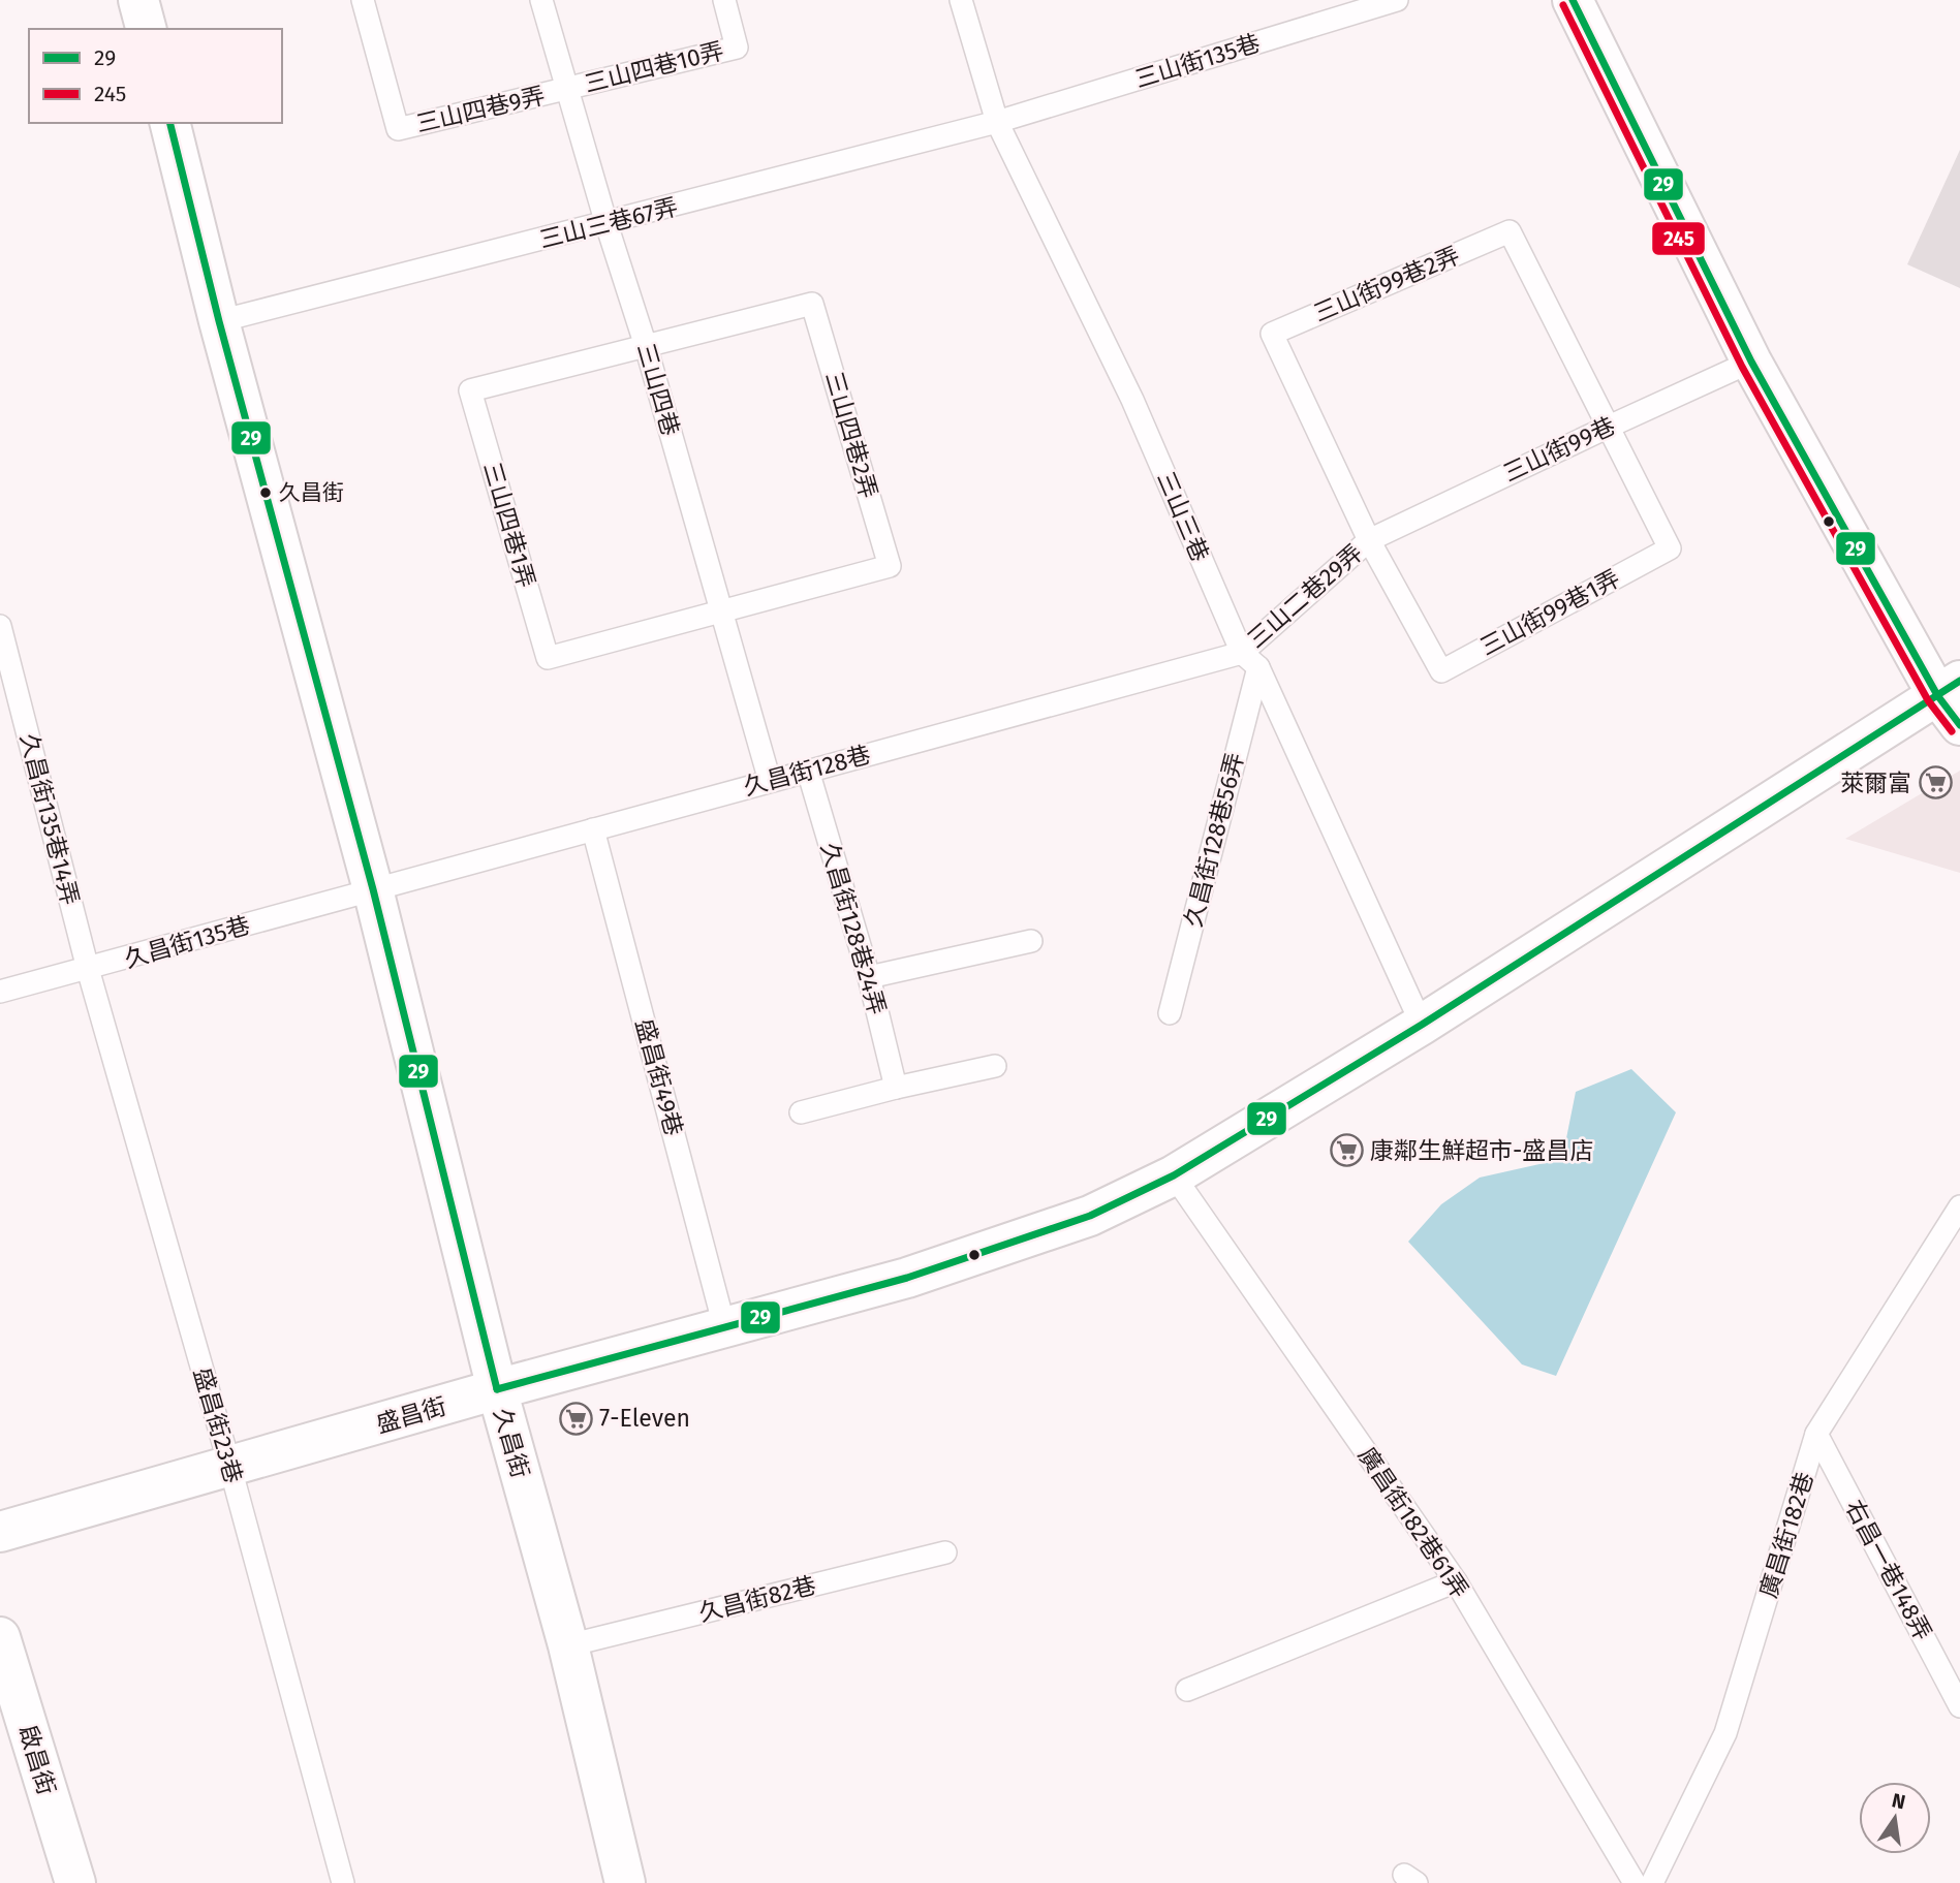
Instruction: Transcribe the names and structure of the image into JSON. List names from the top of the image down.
{
  "streets": {
    "street": ["盛昌街", "久昌街", "啟昌街"],
    "lane": [
      "三山街135巷",
      "三山四巷10弄",
      "三山四巷9弄",
      "三山三巷67弄",
      "三山街99巷2弄",
      "三山四巷",
      "三山四巷2弄",
      "三山街99巷",
      "三山三巷",
      "三山四巷1弄",
      "三山二巷29弄",
      "三山街99巷1弄",
      "久昌街128巷",
      "久昌街135巷14弄",
      "久昌街128巷56弄",
      "久昌街128巷24弄",
      "久昌街135巷",
      "盛昌街49巷",
      "盛昌街23巷",
      "廣昌街182巷61弄",
      "廣昌街182巷",
      "右昌一巷148弄",
      "久昌街82巷"
    ]
  },
  "crossings": [
    ["三山街135巷", "三山三巷67弄"],
    ["三山街135巷", "三山三巷"],
    ["三山四巷10弄", "三山四巷9弄"],
    ["三山四巷10弄", "三山四巷"],
    ["三山四巷9弄", "三山四巷"],
    ["三山三巷67弄", "三山四巷"],
    ["三山三巷67弄", "三山三巷"],
    ["三山三巷67弄", "久昌街"],
    ["三山街99巷2弄", "三山街99巷"],
    ["三山街99巷2弄", "三山二巷29弄"],
    ["三山街99巷2弄", "三山街99巷1弄"],
    ["三山四巷", "三山四巷2弄"],
    ["三山四巷", "三山四巷1弄"],
    ["三山四巷", "久昌街128巷"],
    ["三山四巷2弄", "三山四巷1弄"],
    ["三山街99巷", "三山二巷29弄"],
    ["三山街99巷", "三山街99巷1弄"],
    ["三山三巷", "三山二巷29弄"],
    ["三山三巷", "久昌街128巷"],
    ["三山三巷", "久昌街128巷56弄"],
    ["三山三巷", "盛昌街"],
    ["三山二巷29弄", "三山街99巷1弄"],
    ["三山二巷29弄", "久昌街128巷"],
    ["久昌街128巷", "久昌街128巷24弄"],
    ["久昌街128巷", "久昌街135巷"],
    ["久昌街128巷", "盛昌街49巷"],
    ["久昌街128巷", "久昌街"],
    ["久昌街135巷14弄", "久昌街135巷"],
    ["久昌街135巷14弄", "盛昌街23巷"],
    ["久昌街135巷", "盛昌街23巷"],
    ["久昌街135巷", "久昌街"],
    ["盛昌街49巷", "盛昌街"],
    ["盛昌街", "盛昌街23巷"],
    ["盛昌街", "久昌街"],
    ["盛昌街", "廣昌街182巷61弄"],
    ["久昌街", "久昌街82巷"],
    ["廣昌街182巷", "右昌一巷148弄"]
  ],
  "places": {
    "other": ["久昌街"],
    "supermarket": ["萊爾富", "康鄰生鮮超市-盛昌店", "7-Eleven"]
  },
  "lines": ["transit line 29", "transit line 245"],
  "legend": ["29", "245"],
  "north": "top"
}
